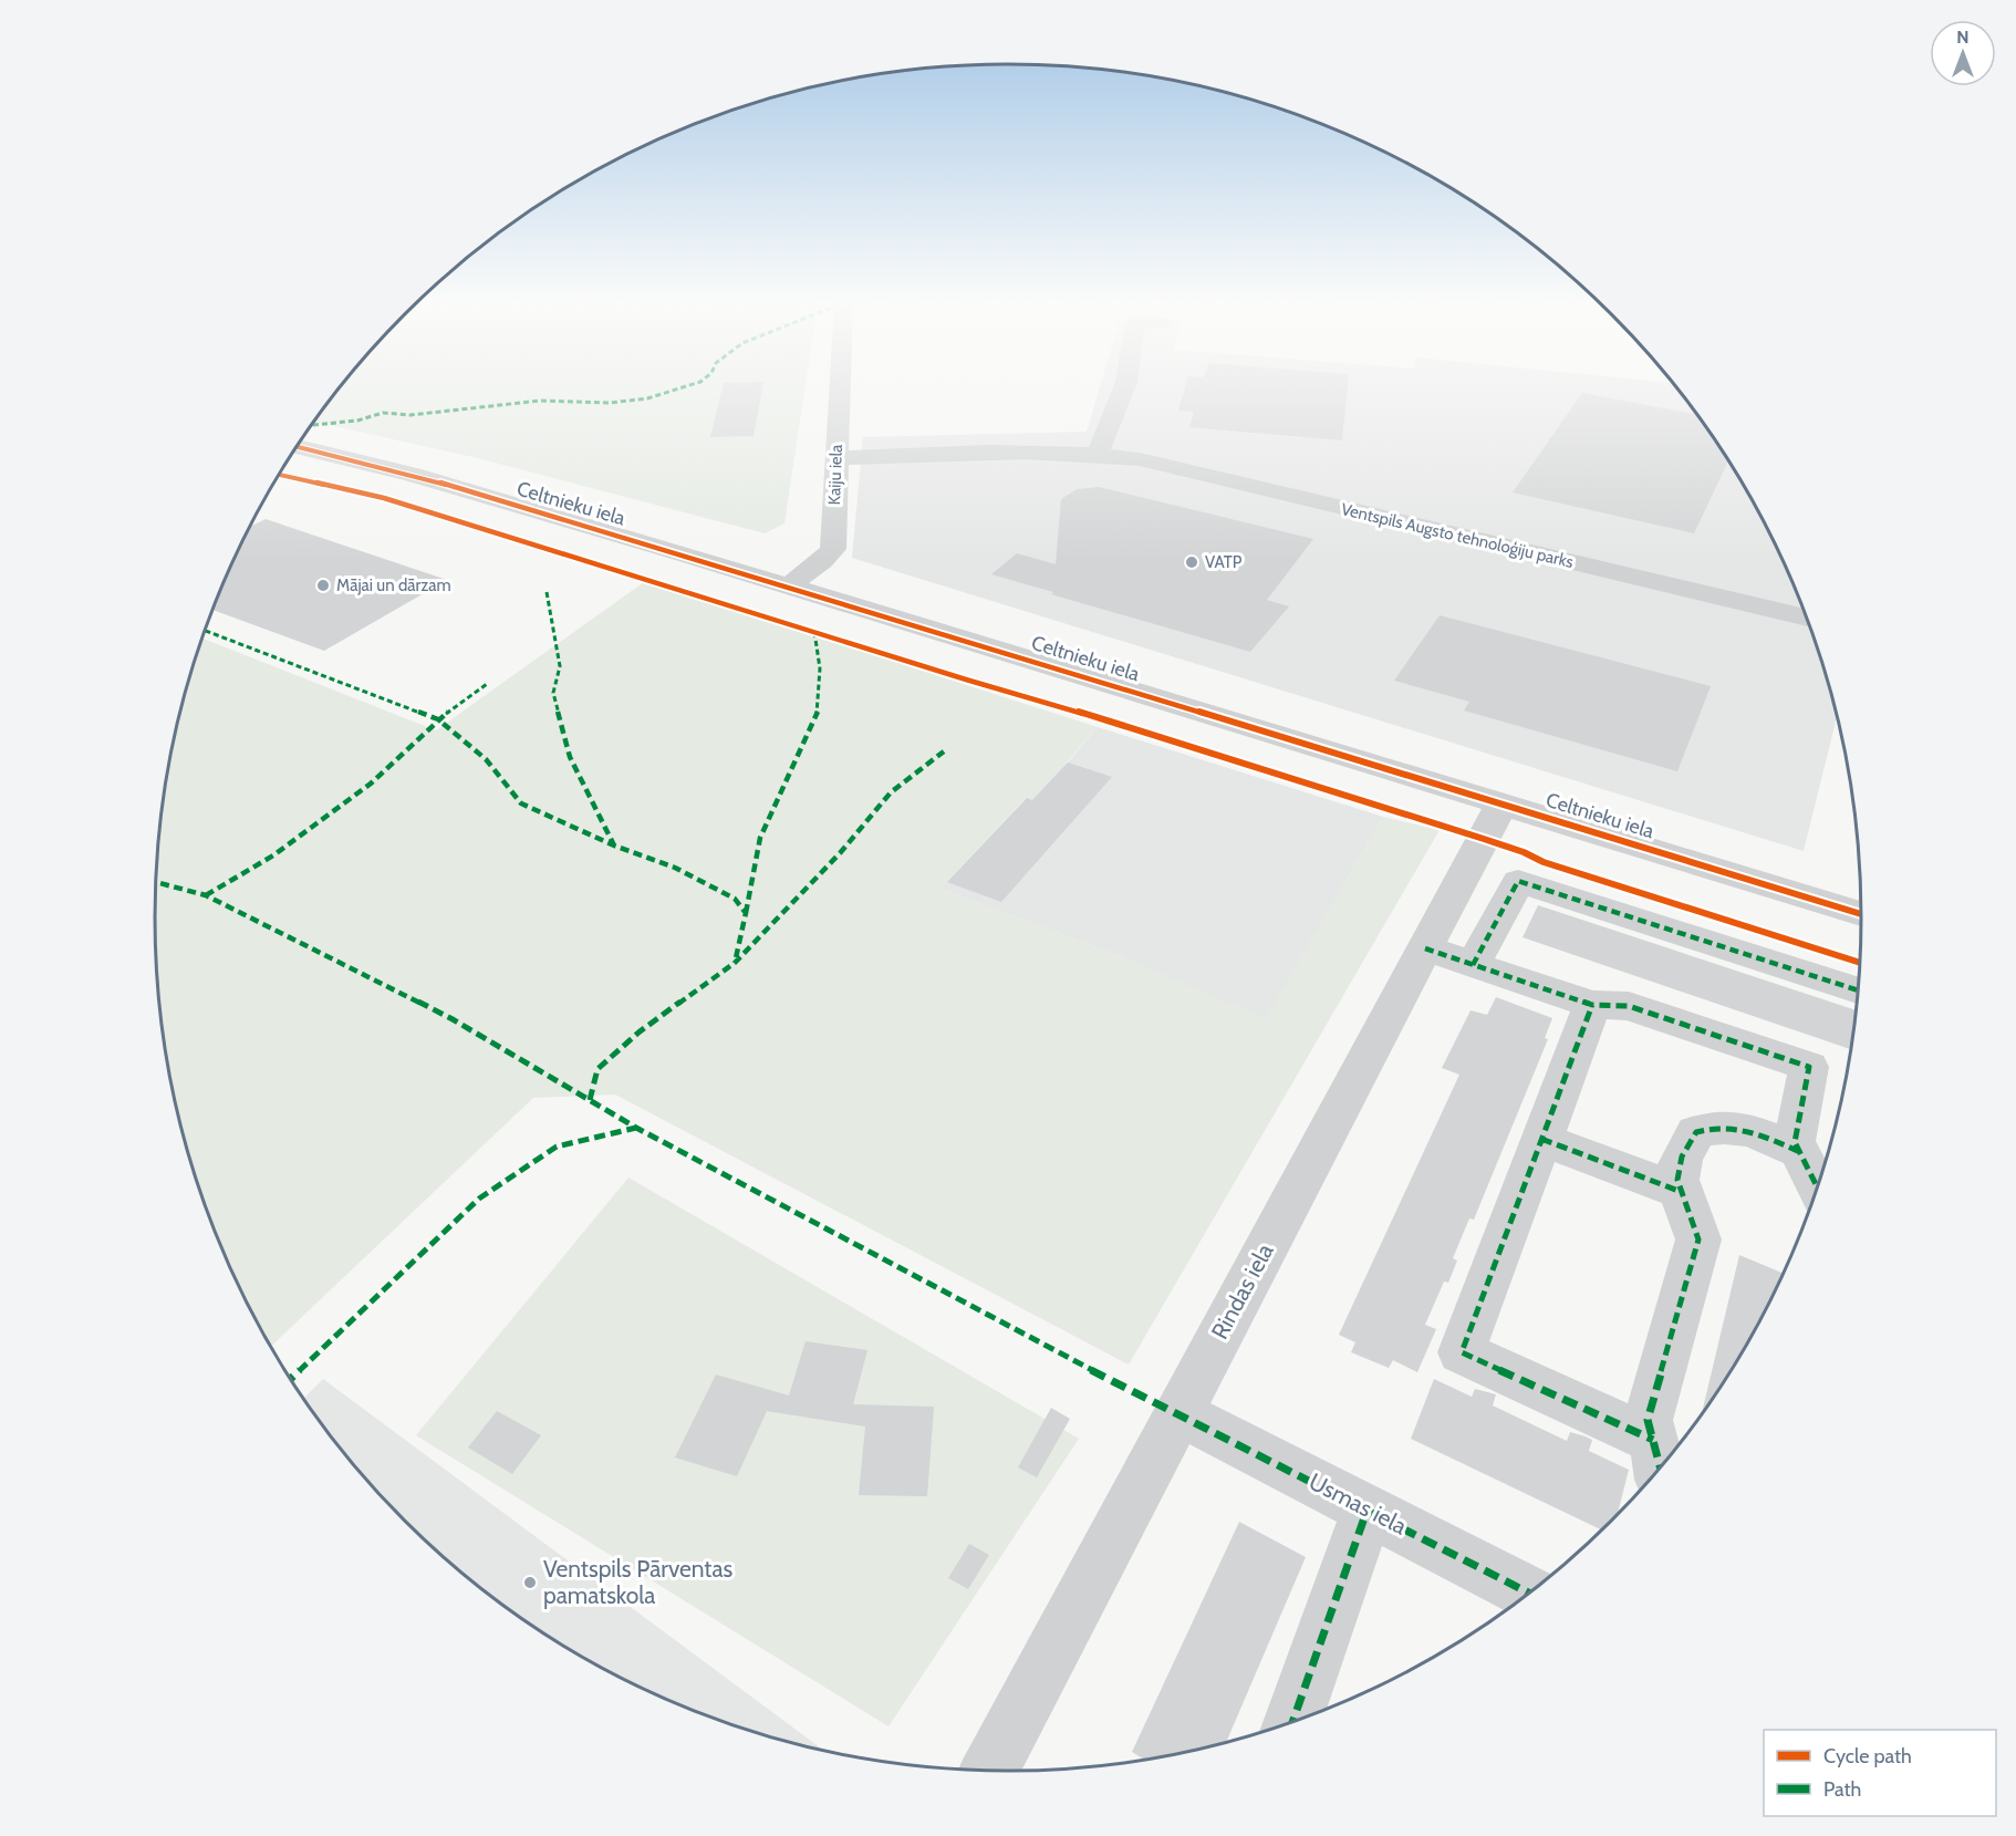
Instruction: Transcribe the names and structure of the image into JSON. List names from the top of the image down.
{
  "streets": {
    "street": [
      "Kaiju iela",
      "Celtnieku iela",
      "Ventspils Augsto tehnoloģiju parks",
      "Rindas iela",
      "Usmas iela"
    ]
  },
  "crossings": [
    ["Kaiju iela", "Celtnieku iela"],
    ["Kaiju iela", "Ventspils Augsto tehnoloģiju parks"],
    ["Celtnieku iela", "Rindas iela"],
    ["Rindas iela", "Usmas iela"]
  ],
  "places": ["VATP", "Mājai un dārzam", "Ventspils Pārventas pamatskola"],
  "legend": ["Cycle path", "Path"],
  "north": "top"
}
